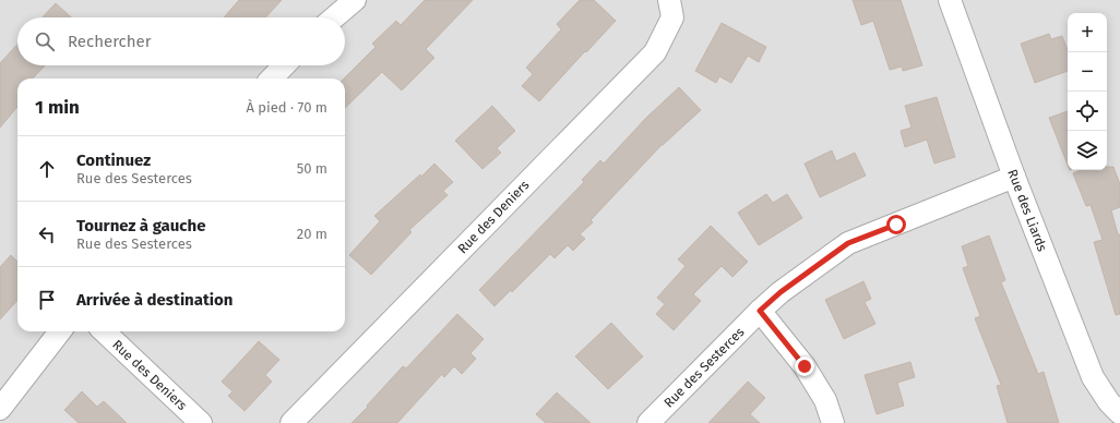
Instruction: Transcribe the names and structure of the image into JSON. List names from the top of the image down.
{
  "streets": {
    "street": ["Rue des Liards", "Rue des Deniers", "Rue des Sesterces"]
  },
  "crossings": [
    ["Rue des Liards", "Rue des Sesterces"]
  ],
  "page": {
    "map_buttons": ["+", "−"],
    "search": "Rechercher",
    "heading": ["1 min", "À pied · 70 m"],
    "list": [
      ["Continuez", "Rue des Sesterces", "50 m"],
      ["Tournez à gauche", "Rue des Sesterces", "20 m"],
      "Arrivée à destination"
    ]
  }
}
